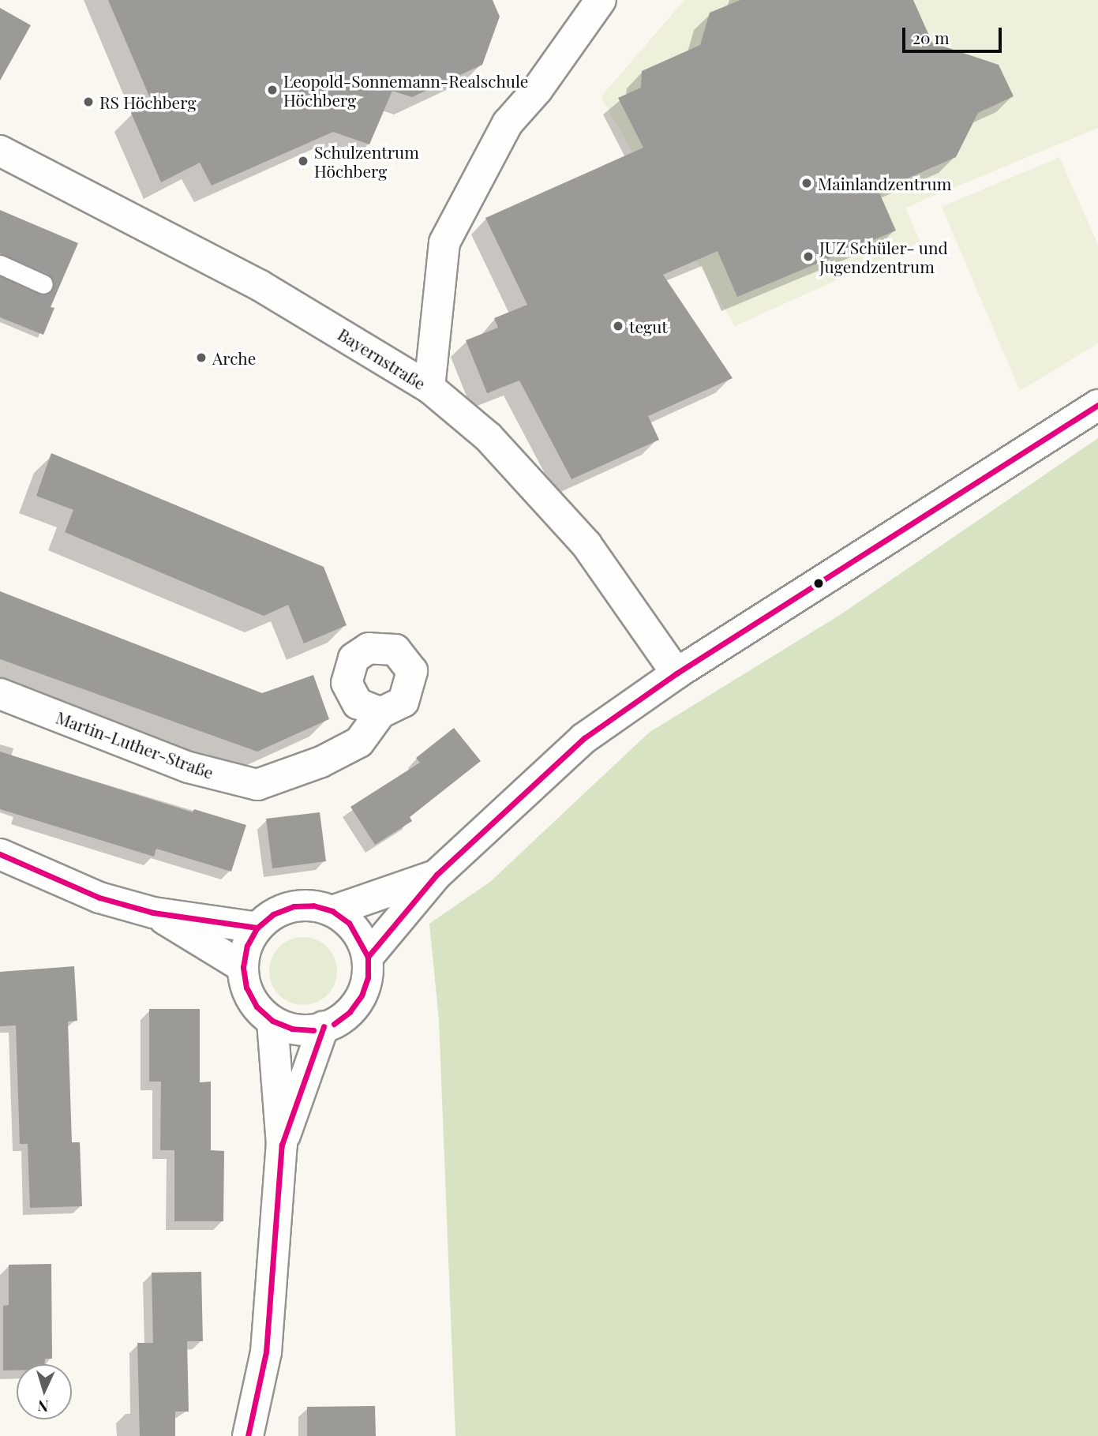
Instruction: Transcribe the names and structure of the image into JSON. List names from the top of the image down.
{
  "streets": {
    "street": ["Bayernstraße", "Martin-Luther-Straße"]
  },
  "places": [
    "Leopold-Sonnemann-Realschule Höchberg",
    "RS Höchberg",
    "Schulzentrum Höchberg",
    "Mainlandzentrum",
    "JUZ Schüler- und Jugendzentrum",
    "tegut",
    "Arche"
  ],
  "scale_bar": "20 m",
  "north": "bottom"
}
